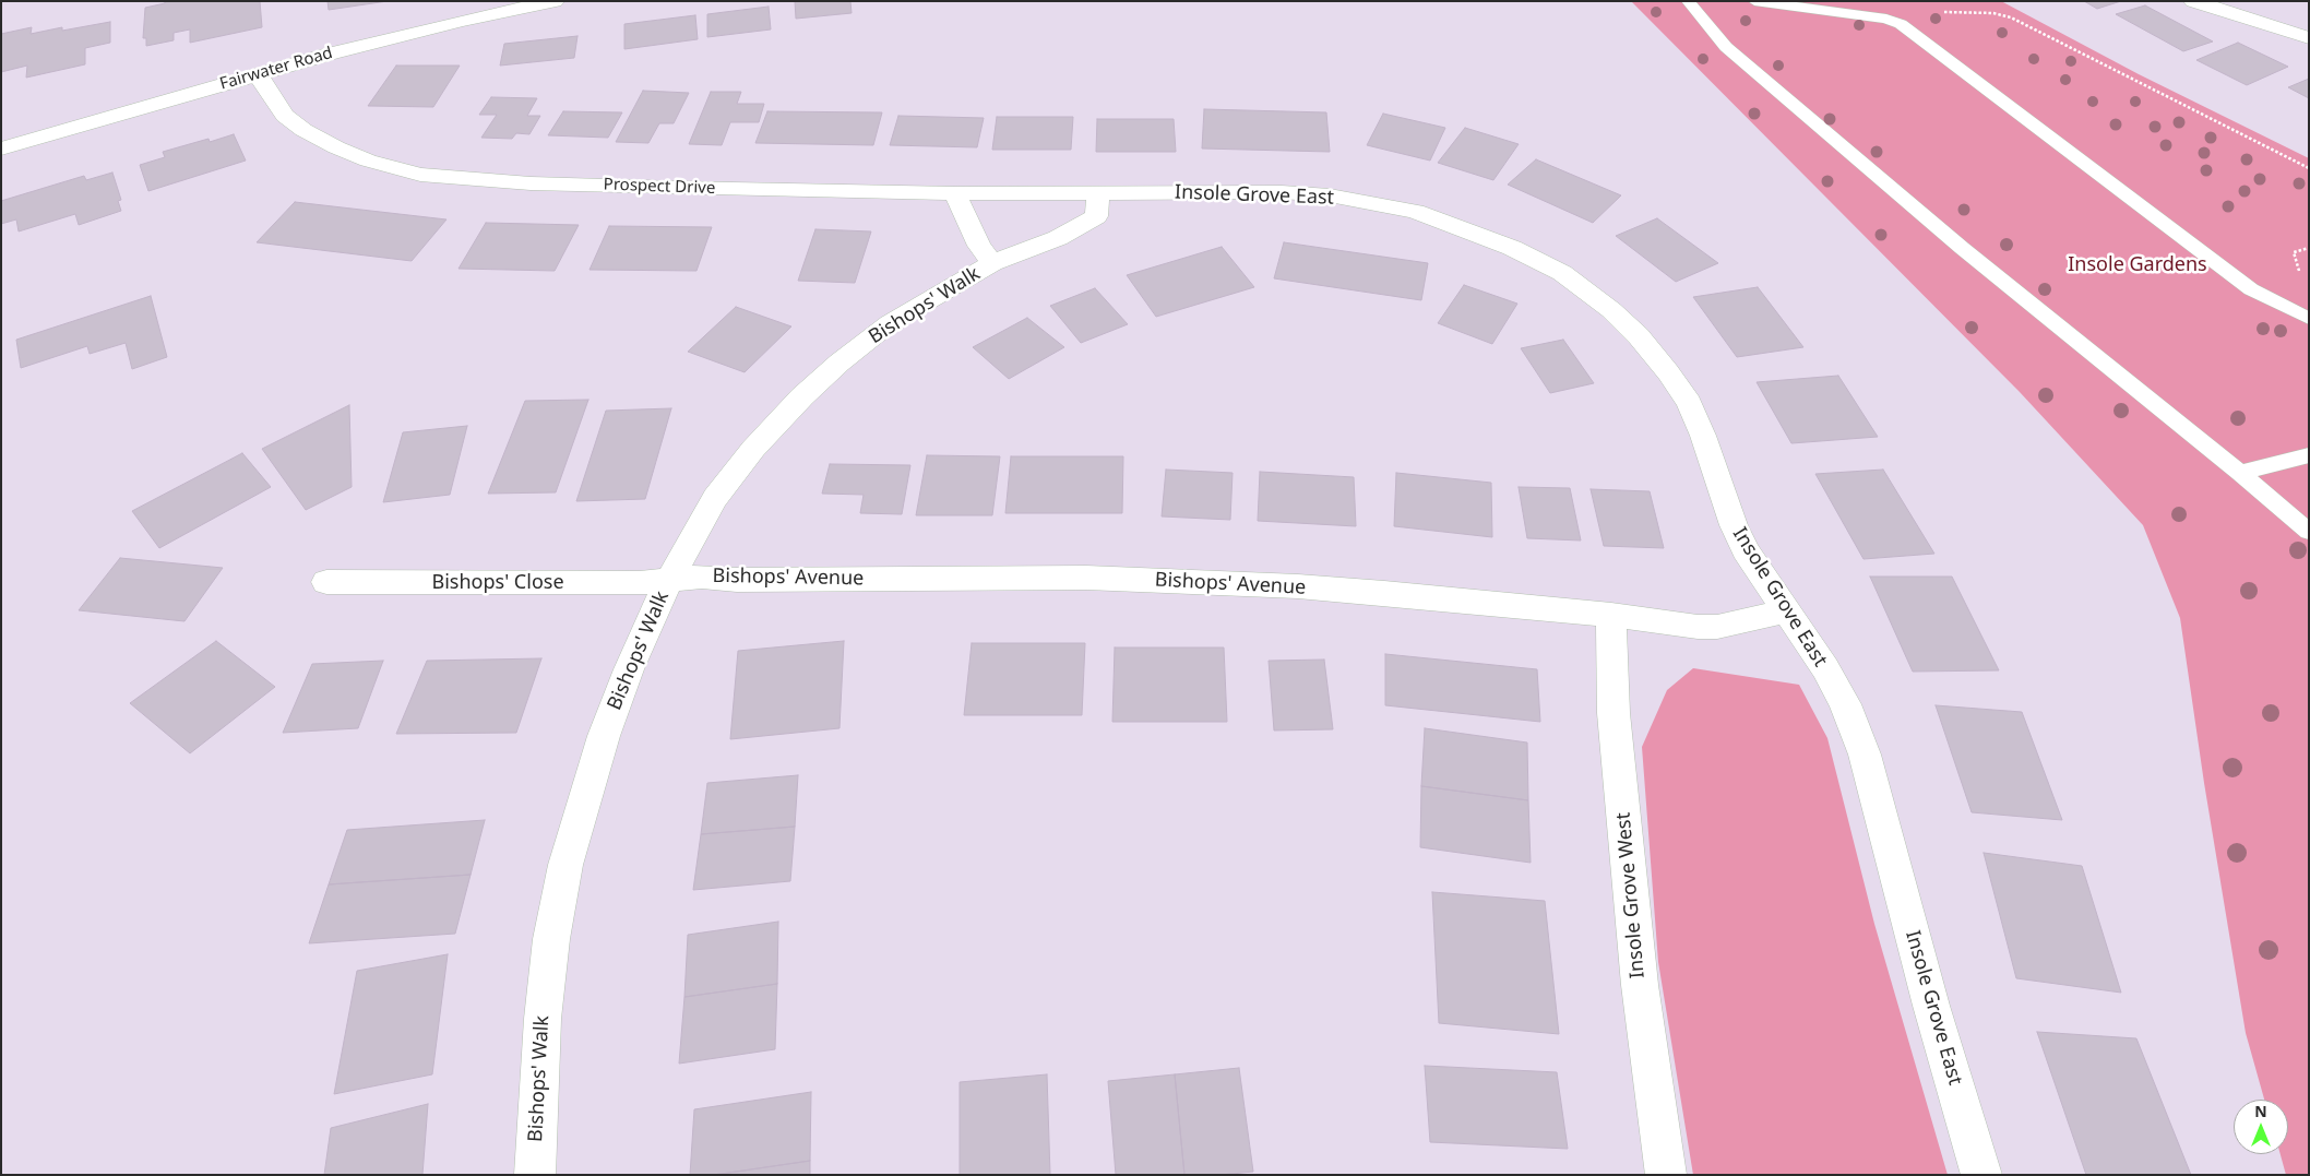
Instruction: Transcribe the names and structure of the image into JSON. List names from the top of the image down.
{
  "streets": {
    "street": [
      "Fairwater Road",
      "Prospect Drive",
      "Insole Grove East",
      "Bishops' Walk",
      "Bishops' Avenue",
      "Bishops' Close",
      "Insole Grove West"
    ]
  },
  "crossings": [
    ["Fairwater Road", "Prospect Drive"],
    ["Prospect Drive", "Insole Grove East"],
    ["Prospect Drive", "Bishops' Walk"],
    ["Insole Grove East", "Bishops' Walk"],
    ["Insole Grove East", "Bishops' Avenue"],
    ["Bishops' Walk", "Bishops' Avenue"],
    ["Bishops' Walk", "Bishops' Close"],
    ["Bishops' Avenue", "Bishops' Close"],
    ["Bishops' Avenue", "Insole Grove West"]
  ],
  "parks": ["Insole Gardens"],
  "north": "top"
}
